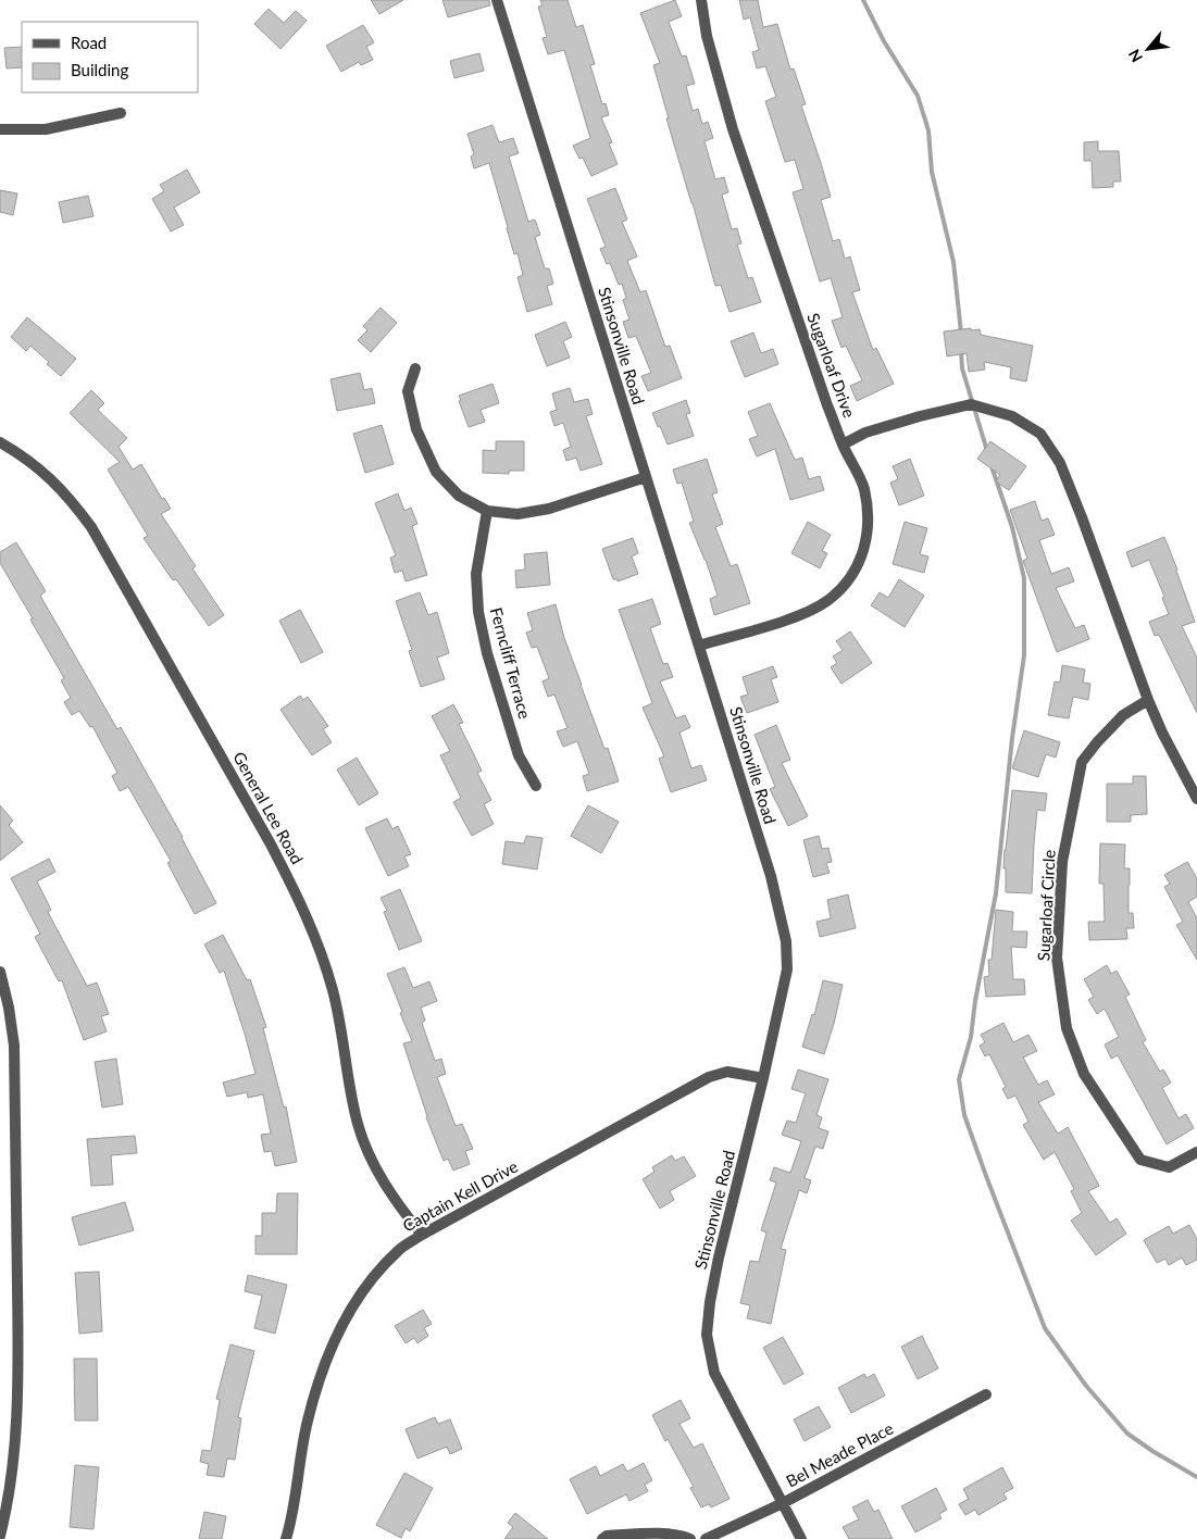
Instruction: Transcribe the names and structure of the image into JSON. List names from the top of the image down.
{
  "streets": {
    "street": [
      "Stinsonville Road",
      "Sugarloaf Drive",
      "Ferncliff Terrace",
      "General Lee Road",
      "Sugarloaf Circle",
      "Captain Kell Drive",
      "Bel Meade Place"
    ]
  },
  "crossings": [
    ["Stinsonville Road", "Sugarloaf Drive"],
    ["Stinsonville Road", "Captain Kell Drive"],
    ["Stinsonville Road", "Bel Meade Place"],
    ["General Lee Road", "Captain Kell Drive"]
  ],
  "legend": ["Road", "Building"],
  "north": "bottom left"
}
